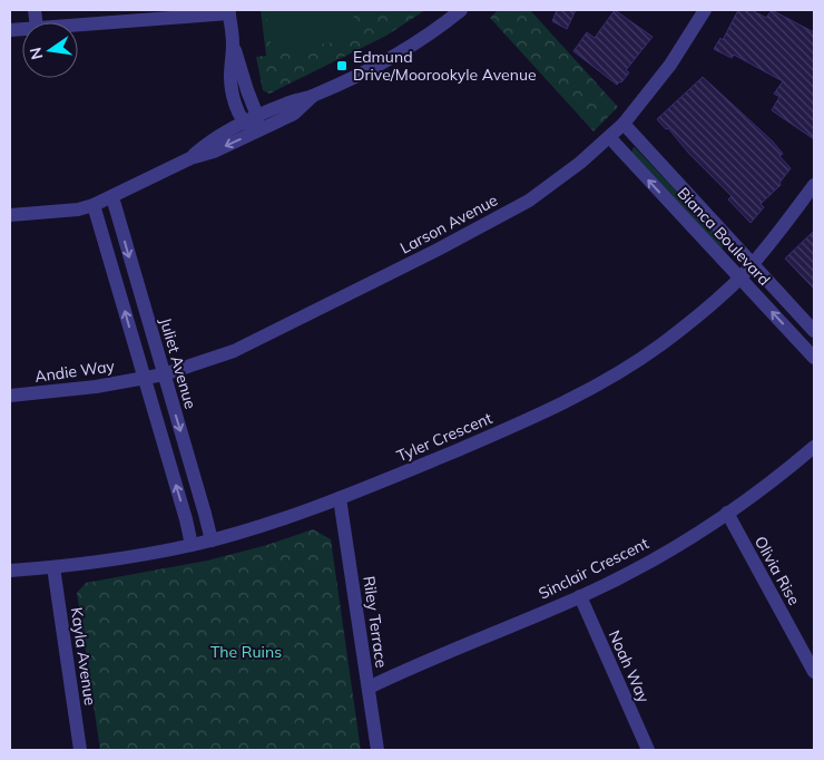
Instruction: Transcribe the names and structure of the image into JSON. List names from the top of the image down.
{
  "streets": {
    "street": [
      "Larson Avenue",
      "Bianca Boulevard",
      "Juliet Avenue",
      "Andie Way",
      "Tyler Crescent",
      "Sinclair Crescent",
      "Olivia Rise",
      "Riley Terrace",
      "Kayla Avenue",
      "Noah Way"
    ]
  },
  "crossings": [
    ["Larson Avenue", "Bianca Boulevard"],
    ["Larson Avenue", "Juliet Avenue"],
    ["Larson Avenue", "Andie Way"],
    ["Bianca Boulevard", "Tyler Crescent"],
    ["Juliet Avenue", "Tyler Crescent"],
    ["Tyler Crescent", "Riley Terrace"],
    ["Tyler Crescent", "Kayla Avenue"],
    ["Sinclair Crescent", "Olivia Rise"],
    ["Sinclair Crescent", "Riley Terrace"],
    ["Sinclair Crescent", "Noah Way"]
  ],
  "parks": ["The Ruins"],
  "places": {
    "transit": ["Edmund Drive/Moorookyle Avenue"]
  },
  "north": "left"
}
